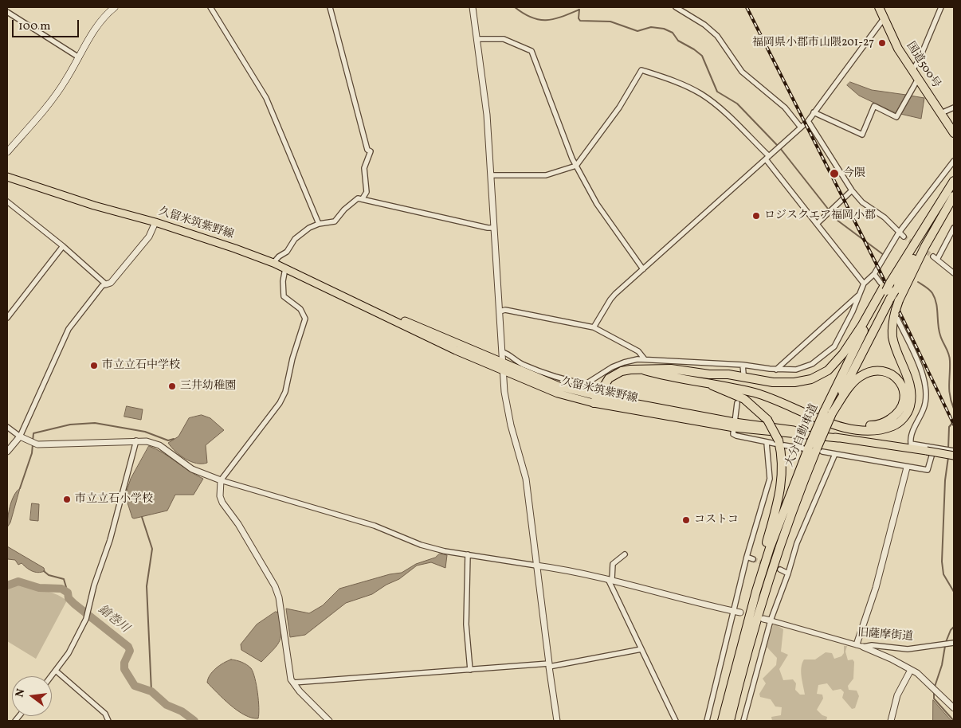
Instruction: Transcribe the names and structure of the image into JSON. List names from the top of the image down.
{
  "streets": {
    "highway": ["国道500号", "大分自動車道"],
    "main road": ["久留米筑紫野線"],
    "street": ["旧薩摩街道"]
  },
  "water": ["鎗巻川"],
  "places": [
    "福岡県小郡市山隈201-27",
    "今隈",
    "ロジスクエア福岡小郡",
    "市立立石中学校",
    "三井幼稚園",
    "市立立石小学校",
    "コストコ"
  ],
  "scale_bar": "100 m",
  "north": "left"
}
